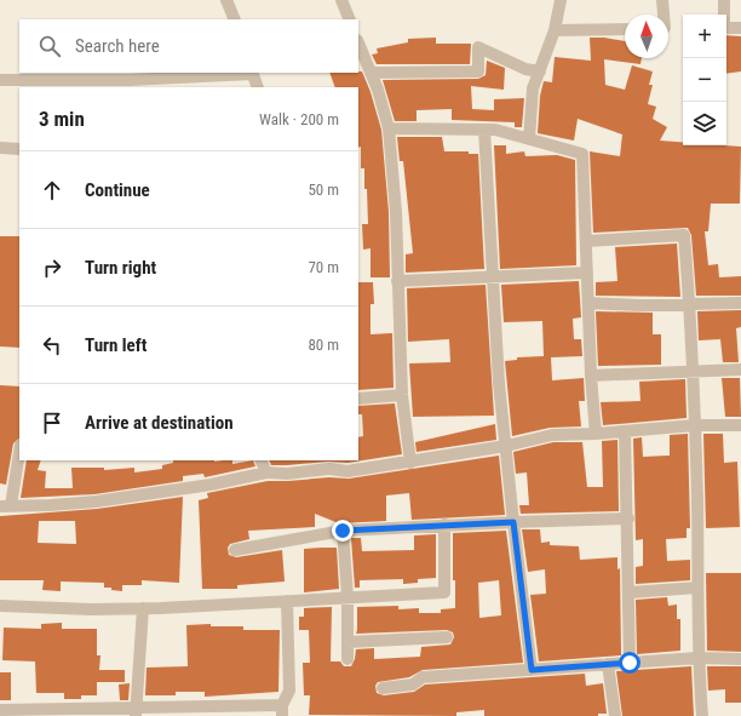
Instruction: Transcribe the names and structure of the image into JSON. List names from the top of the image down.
{
  "north": "top",
  "page": {
    "map_buttons": ["+", "−"],
    "search": "Search here",
    "heading": ["3 min", "Walk · 200 m"],
    "list": [
      ["Continue", "50 m"],
      ["Turn right", "70 m"],
      ["Turn left", "80 m"],
      "Arrive at destination"
    ]
  }
}
